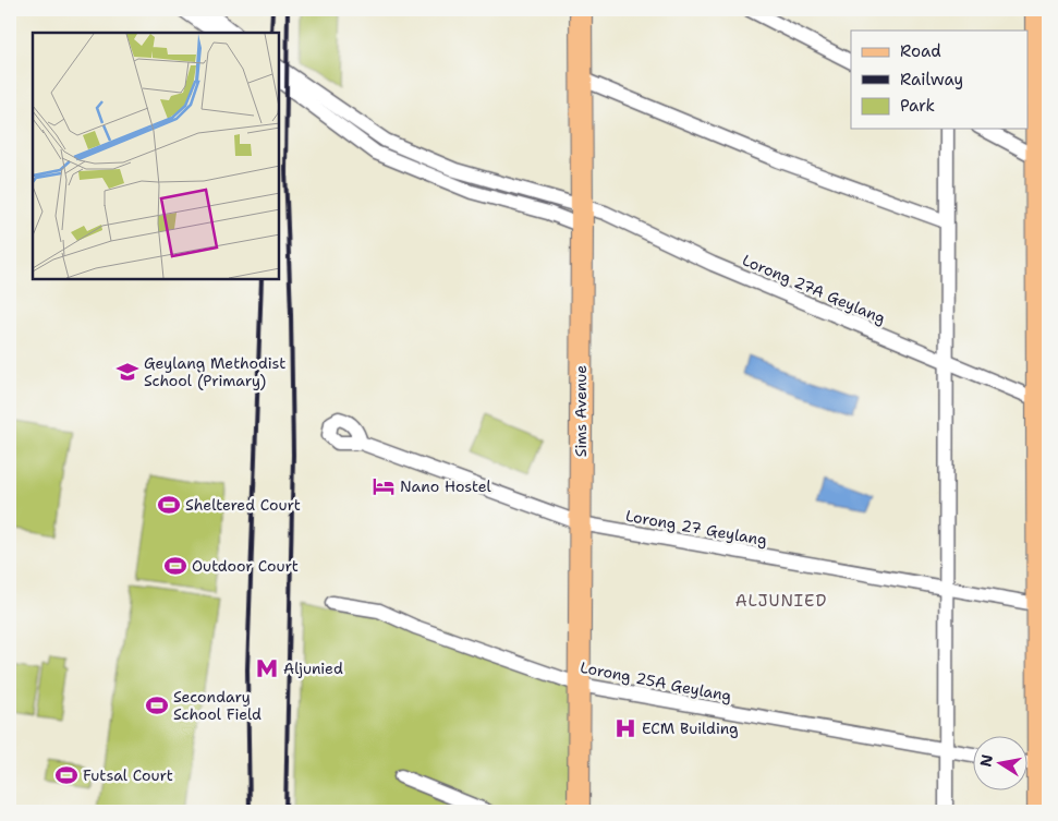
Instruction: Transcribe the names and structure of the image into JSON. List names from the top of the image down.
{
  "streets": {
    "main road": ["Sims Avenue"],
    "street": ["Lorong 27A Geylang", "Lorong 27 Geylang", "Lorong 25A Geylang"]
  },
  "crossings": [
    ["Lorong 27A Geylang", "Sims Avenue"],
    ["Sims Avenue", "Lorong 27 Geylang"],
    ["Sims Avenue", "Lorong 25A Geylang"]
  ],
  "districts": ["ALJUNIED"],
  "places": {
    "school or university": ["Geylang Methodist School (Primary)"],
    "hotel": ["Nano Hostel"],
    "sports": [
      "Sheltered Court",
      "Outdoor Court",
      "Secondary School Field",
      "Futsal Court"
    ],
    "metro station": ["Aljunied"],
    "hospital": ["ECM Building"]
  },
  "legend": ["Road", "Railway", "Park"],
  "north": "left"
}
